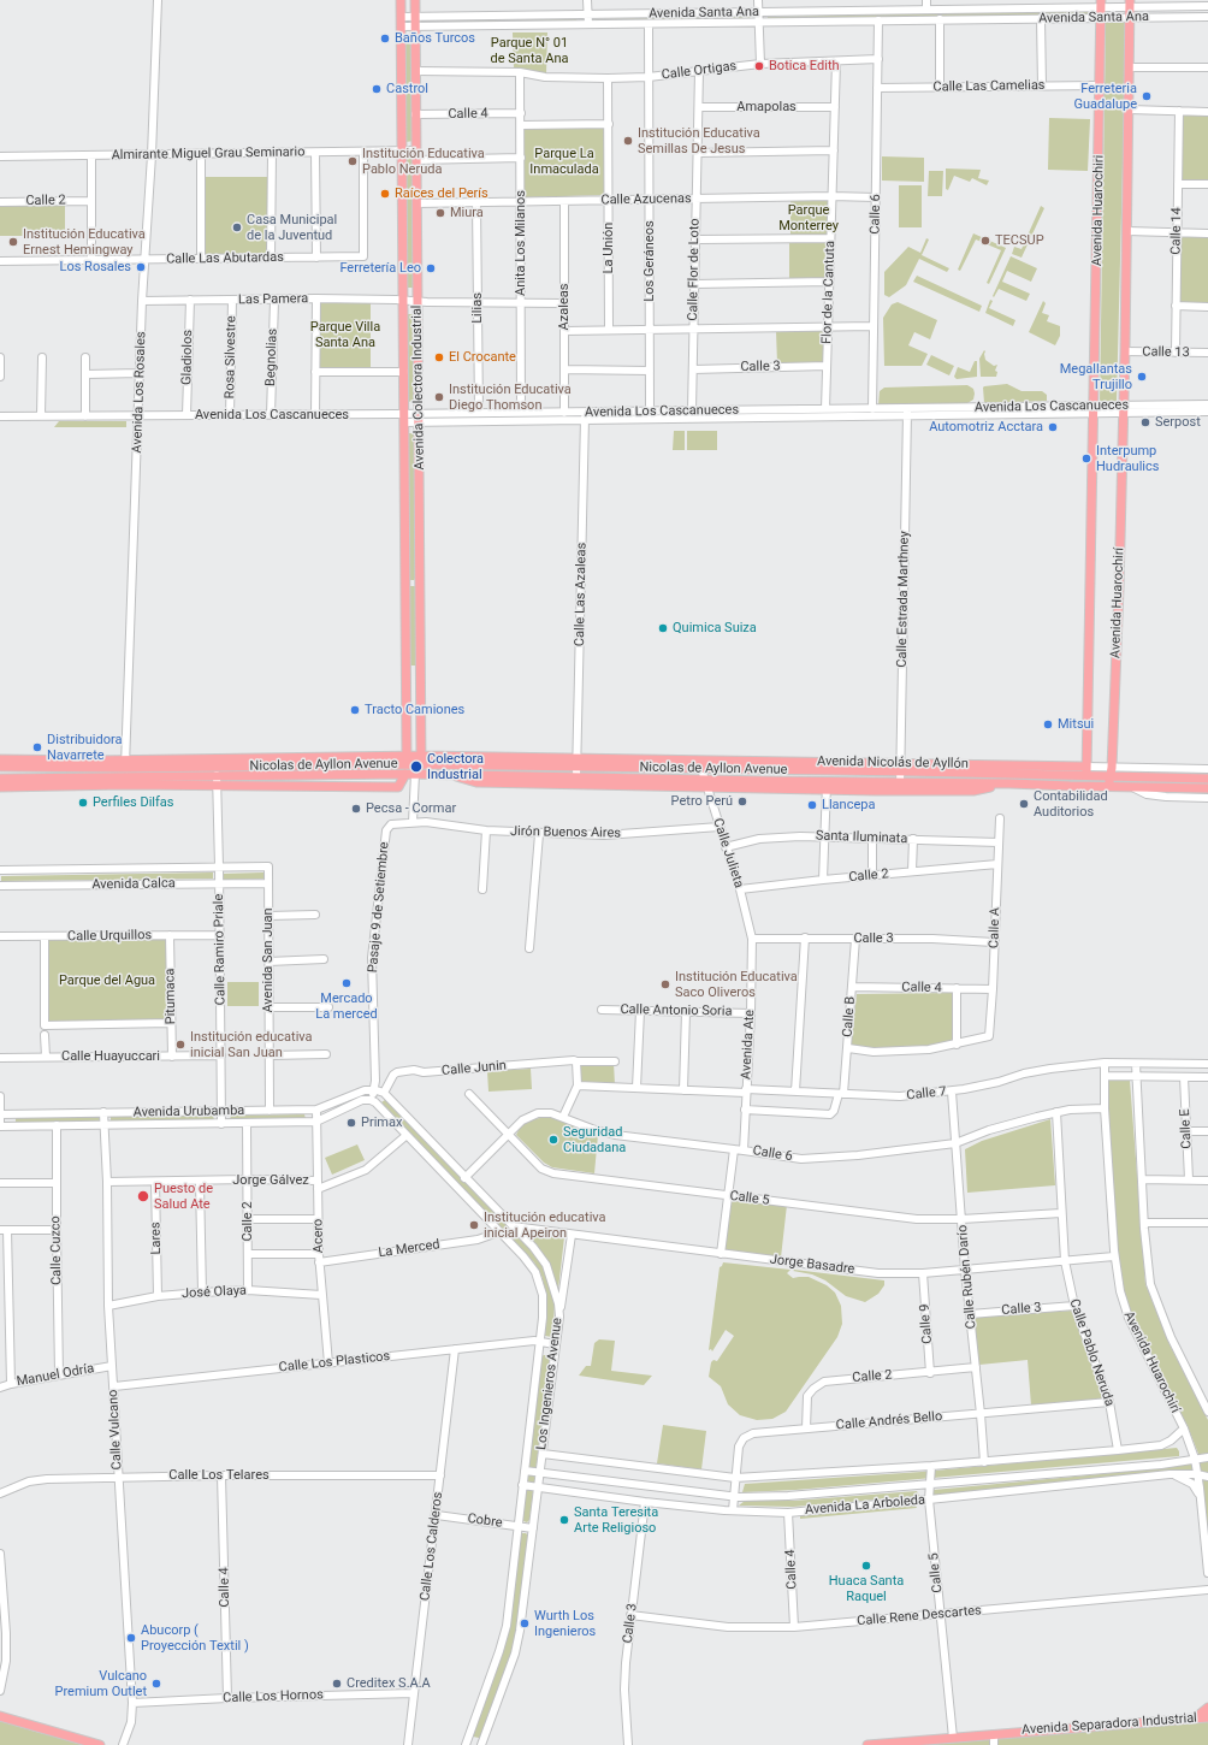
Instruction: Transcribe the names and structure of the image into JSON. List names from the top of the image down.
{
  "streets": {
    "main road": [
      "Avenida Huarochiri",
      "Avenida Colectora Industrial",
      "Avenida Huarochirí",
      "Avenida Nicolás de Ayllón",
      "Nicolas de Ayllon Avenue",
      "Avenida Separadora Industrial"
    ],
    "street": [
      "Avenida Santa Ana",
      "Calle Ortigas",
      "Calle Las Camelias",
      "Amapolas",
      "Calle 4",
      "Almirante Miguel Grau Seminario",
      "Calle Azucenas",
      "Calle 2",
      "Calle 6",
      "Calle 14",
      "Anita Los Milanos",
      "La Unión",
      "Calle Las Abutardas",
      "Los Geráneos",
      "Calle Flor de Loto",
      "Flor de la Cantuta",
      "Las Pamera",
      "Azaleas",
      "Lilias",
      "Calle 13",
      "Gladiolos",
      "Rosa Silvestre",
      "Begnolias",
      "Calle 3",
      "Avenida Los Rosales",
      "Avenida Los Cascanueces",
      "Calle Las Azaleas",
      "Calle Estrada Marthney",
      "Jirón Buenos Aires",
      "Santa Iluminata",
      "Calle Julieta",
      "Avenida Calca",
      "Pasaje 9 de Setiembre",
      "Calle A",
      "Calle Urquillos",
      "Calle Ramiro Priale",
      "Avenida San Juan",
      "Pitumaca",
      "Calle Antonio Soria",
      "Calle B",
      "Avenida Ate",
      "Calle Huayuccari",
      "Calle Junin",
      "Calle 7",
      "Avenida Urubamba",
      "Calle E",
      "Jorge Gálvez",
      "Calle 5",
      "Acero",
      "Lares",
      "La Merced",
      "Calle Cuzco",
      "Jorge Basadre",
      "Calle Rubén Darío",
      "José Olaya",
      "Calle 9",
      "Calle Pablo Neruda",
      "Calle Los Plasticos",
      "Manuel Odría",
      "Los Ingenieros Avenue",
      "Calle Andrés Bello",
      "Calle Vulcano",
      "Calle Los Telares",
      "Avenida La Arboleda",
      "Cobre",
      "Calle Los Calderos",
      "Calle Rene Descartes",
      "Calle Los Hornos"
    ]
  },
  "crossings": [
    ["Avenida Santa Ana", "Avenida Huarochiri"],
    ["Avenida Santa Ana", "Calle 6"],
    ["Avenida Santa Ana", "Los Geráneos"],
    ["Avenida Santa Ana", "Avenida Colectora Industrial"],
    ["Calle Ortigas", "Calle 6"],
    ["Calle Ortigas", "Anita Los Milanos"],
    ["Calle Ortigas", "La Unión"],
    ["Calle Ortigas", "Los Geráneos"],
    ["Calle Ortigas", "Calle Flor de Loto"],
    ["Calle Ortigas", "Flor de la Cantuta"],
    ["Calle Ortigas", "Avenida Colectora Industrial"],
    ["Calle Las Camelias", "Avenida Huarochiri"],
    ["Calle Las Camelias", "Calle 6"],
    ["Amapolas", "Calle Flor de Loto"],
    ["Amapolas", "Flor de la Cantuta"],
    ["Calle 4", "Anita Los Milanos"],
    ["Calle 4", "Avenida Colectora Industrial"],
    ["Calle 4", "Calle A"],
    ["Calle 4", "Calle B"],
    ["Calle 4", "Calle Los Telares"],
    ["Calle 4", "Avenida La Arboleda"],
    ["Calle 4", "Calle Rene Descartes"],
    ["Calle 4", "Calle Los Hornos"],
    ["Almirante Miguel Grau Seminario", "Calle Las Abutardas"],
    ["Almirante Miguel Grau Seminario", "Avenida Colectora Industrial"],
    ["Almirante Miguel Grau Seminario", "Avenida Los Rosales"],
    ["Calle Azucenas", "Calle 6"],
    ["Calle Azucenas", "Anita Los Milanos"],
    ["Calle Azucenas", "La Unión"],
    ["Calle Azucenas", "Los Geráneos"],
    ["Calle Azucenas", "Calle Flor de Loto"],
    ["Calle Azucenas", "Flor de la Cantuta"],
    ["Calle Azucenas", "Azaleas"],
    ["Calle Azucenas", "Lilias"],
    ["Calle Azucenas", "Avenida Colectora Industrial"],
    ["Calle 2", "Calle Julieta"],
    ["Calle 2", "Calle A"],
    ["Calle 2", "Avenida Urubamba"],
    ["Calle 2", "Jorge Gálvez"],
    ["Calle 2", "La Merced"],
    ["Calle 2", "Calle Rubén Darío"],
    ["Calle 2", "José Olaya"],
    ["Calle 2", "Calle 9"],
    ["Calle 2", "Calle Andrés Bello"],
    ["Avenida Huarochiri", "Avenida Los Cascanueces"],
    ["Avenida Huarochiri", "Avenida Huarochirí"],
    ["Calle 6", "Avenida Los Cascanueces"],
    ["Calle 6", "Avenida Huarochirí"],
    ["Calle 6", "Avenida Ate"],
    ["Calle 6", "Calle 5"],
    ["Calle 6", "Calle Rubén Darío"],
    ["Calle 6", "Calle Pablo Neruda"],
    ["Calle 6", "Los Ingenieros Avenue"],
    ["Calle 14", "Calle 13"],
    ["Anita Los Milanos", "Las Pamera"],
    ["Anita Los Milanos", "Avenida Los Cascanueces"],
    ["Calle Las Abutardas", "Avenida Los Rosales"],
    ["Los Geráneos", "Avenida Los Cascanueces"],
    ["Calle Flor de Loto", "Calle 3"],
    ["Calle Flor de Loto", "Avenida Los Cascanueces"],
    ["Flor de la Cantuta", "Calle 3"],
    ["Flor de la Cantuta", "Avenida Los Cascanueces"],
    ["Las Pamera", "Azaleas"],
    ["Las Pamera", "Lilias"],
    ["Las Pamera", "Gladiolos"],
    ["Las Pamera", "Rosa Silvestre"],
    ["Las Pamera", "Begnolias"],
    ["Las Pamera", "Avenida Colectora Industrial"],
    ["Las Pamera", "Avenida Los Rosales"],
    ["Azaleas", "Avenida Los Cascanueces"],
    ["Lilias", "Avenida Los Cascanueces"],
    ["Gladiolos", "Avenida Los Cascanueces"],
    ["Rosa Silvestre", "Avenida Los Cascanueces"],
    ["Begnolias", "Avenida Los Cascanueces"],
    ["Calle 3", "Calle Julieta"],
    ["Calle 3", "Calle A"],
    ["Calle 3", "Calle B"],
    ["Calle 3", "Avenida Ate"],
    ["Calle 3", "Calle Rubén Darío"],
    ["Calle 3", "Calle Pablo Neruda"],
    ["Calle 3", "Avenida La Arboleda"],
    ["Calle 3", "Calle Rene Descartes"],
    ["Avenida Colectora Industrial", "Avenida Los Cascanueces"],
    ["Avenida Colectora Industrial", "Nicolas de Ayllon Avenue"],
    ["Avenida Los Rosales", "Avenida Los Cascanueces"],
    ["Avenida Los Rosales", "Nicolas de Ayllon Avenue"],
    ["Avenida Los Cascanueces", "Calle Las Azaleas"],
    ["Avenida Los Cascanueces", "Calle Estrada Marthney"],
    ["Avenida Los Cascanueces", "Avenida Huarochirí"],
    ["Calle Las Azaleas", "Avenida Nicolás de Ayllón"],
    ["Calle Las Azaleas", "Nicolas de Ayllon Avenue"],
    ["Calle Estrada Marthney", "Avenida Nicolás de Ayllón"],
    ["Calle Estrada Marthney", "Nicolas de Ayllon Avenue"],
    ["Avenida Huarochirí", "Avenida Nicolás de Ayllón"],
    ["Avenida Huarochirí", "Nicolas de Ayllon Avenue"],
    ["Avenida Huarochirí", "Calle 7"],
    ["Avenida Huarochirí", "Jorge Basadre"],
    ["Avenida Huarochirí", "Avenida La Arboleda"],
    ["Avenida Nicolás de Ayllón", "Nicolas de Ayllon Avenue"],
    ["Nicolas de Ayllon Avenue", "Calle Julieta"],
    ["Nicolas de Ayllon Avenue", "Calle Ramiro Priale"],
    ["Jirón Buenos Aires", "Calle Julieta"],
    ["Jirón Buenos Aires", "Pasaje 9 de Setiembre"],
    ["Santa Iluminata", "Calle Julieta"],
    ["Santa Iluminata", "Calle A"],
    ["Calle Julieta", "Avenida Ate"],
    ["Avenida Calca", "Calle Ramiro Priale"],
    ["Avenida Calca", "Avenida San Juan"],
    ["Pasaje 9 de Setiembre", "Avenida Urubamba"],
    ["Pasaje 9 de Setiembre", "Los Ingenieros Avenue"],
    ["Calle Urquillos", "Calle Ramiro Priale"],
    ["Calle Urquillos", "Pitumaca"],
    ["Calle Ramiro Priale", "Calle Huayuccari"],
    ["Calle Ramiro Priale", "Avenida Urubamba"],
    ["Avenida San Juan", "Avenida Urubamba"],
    ["Pitumaca", "Calle Huayuccari"],
    ["Calle Antonio Soria", "Avenida Ate"],
    ["Calle B", "Avenida Ate"],
    ["Calle B", "Calle 7"],
    ["Avenida Ate", "Calle 7"],
    ["Calle Junin", "Los Ingenieros Avenue"],
    ["Calle 7", "Calle Rubén Darío"],
    ["Avenida Urubamba", "Acero"],
    ["Avenida Urubamba", "Calle Cuzco"],
    ["Avenida Urubamba", "Los Ingenieros Avenue"],
    ["Avenida Urubamba", "Calle Vulcano"],
    ["Jorge Gálvez", "Acero"],
    ["Jorge Gálvez", "Lares"],
    ["Jorge Gálvez", "Los Ingenieros Avenue"],
    ["Jorge Gálvez", "Calle Vulcano"],
    ["Calle 5", "Calle Rubén Darío"],
    ["Calle 5", "Calle Pablo Neruda"],
    ["Calle 5", "Avenida La Arboleda"],
    ["Calle 5", "Calle Rene Descartes"],
    ["Calle 5", "Avenida Separadora Industrial"],
    ["Acero", "La Merced"],
    ["Acero", "José Olaya"],
    ["Acero", "Calle Los Plasticos"],
    ["Lares", "José Olaya"],
    ["La Merced", "Los Ingenieros Avenue"],
    ["Calle Cuzco", "Manuel Odría"],
    ["Jorge Basadre", "Calle Rubén Darío"],
    ["Jorge Basadre", "Calle 9"],
    ["Jorge Basadre", "Calle Pablo Neruda"],
    ["Jorge Basadre", "Los Ingenieros Avenue"],
    ["Calle Rubén Darío", "Calle Andrés Bello"],
    ["José Olaya", "Calle Vulcano"],
    ["Calle Pablo Neruda", "Calle Andrés Bello"],
    ["Calle Los Plasticos", "Los Ingenieros Avenue"],
    ["Calle Los Plasticos", "Calle Vulcano"],
    ["Calle Los Plasticos", "Calle Los Calderos"],
    ["Manuel Odría", "Calle Vulcano"],
    ["Los Ingenieros Avenue", "Avenida La Arboleda"],
    ["Los Ingenieros Avenue", "Cobre"],
    ["Calle Andrés Bello", "Avenida La Arboleda"],
    ["Calle Vulcano", "Calle Los Telares"],
    ["Calle Vulcano", "Calle Los Hornos"],
    ["Calle Los Telares", "Calle Los Calderos"],
    ["Cobre", "Calle Los Calderos"],
    ["Calle Los Calderos", "Calle Los Hornos"]
  ],
  "parks": [
    "Parque N° 01 de Santa Ana",
    "Parque La Inmaculada",
    "Parque Monterrey",
    "Parque Villa Santa Ana",
    "Parque del Agua"
  ],
  "places": [
    "Baños Turcos",
    "Botica Edith",
    "Castrol",
    "Ferreteria Guadalupe",
    "Institución Educativa Semillas De Jesus",
    "Institución Educativa Pablo Neruda",
    "Raíces del Perís",
    "Miura",
    "Casa Municipal de la Juventud",
    "TECSUP",
    "Institución Educativa Ernest Hemingway",
    "Los Rosales",
    "Ferretería Leo",
    "El Crocante",
    "Megallantas Trujillo",
    "Institución Educativa Diego Thomson",
    "Serpost",
    "Automotriz Acctara",
    "Interpump Hudraulics",
    "Quimica Suiza",
    "Tracto Camiones",
    "Mitsui",
    "Distribuidora Navarrete",
    "Colectora Industrial",
    "Petro Perú",
    "Perfiles Dilfas",
    "Contabilidad Auditorios",
    "Llancepa",
    "Pecsa - Cormar",
    "Mercado La merced",
    "Institución Educativa Saco Oliveros",
    "Institución educativa inicial San Juan",
    "Primax",
    "Seguridad Ciudadana",
    "Puesto de Salud Ate",
    "Institución educativa inicial Apeiron",
    "Santa Teresita Arte Religioso",
    "Huaca Santa Raquel",
    "Wurth Los Ingenieros",
    "Abucorp ( Proyección Textil )",
    "Vulcano Premium Outlet",
    "Creditex S.A.A"
  ]
}
